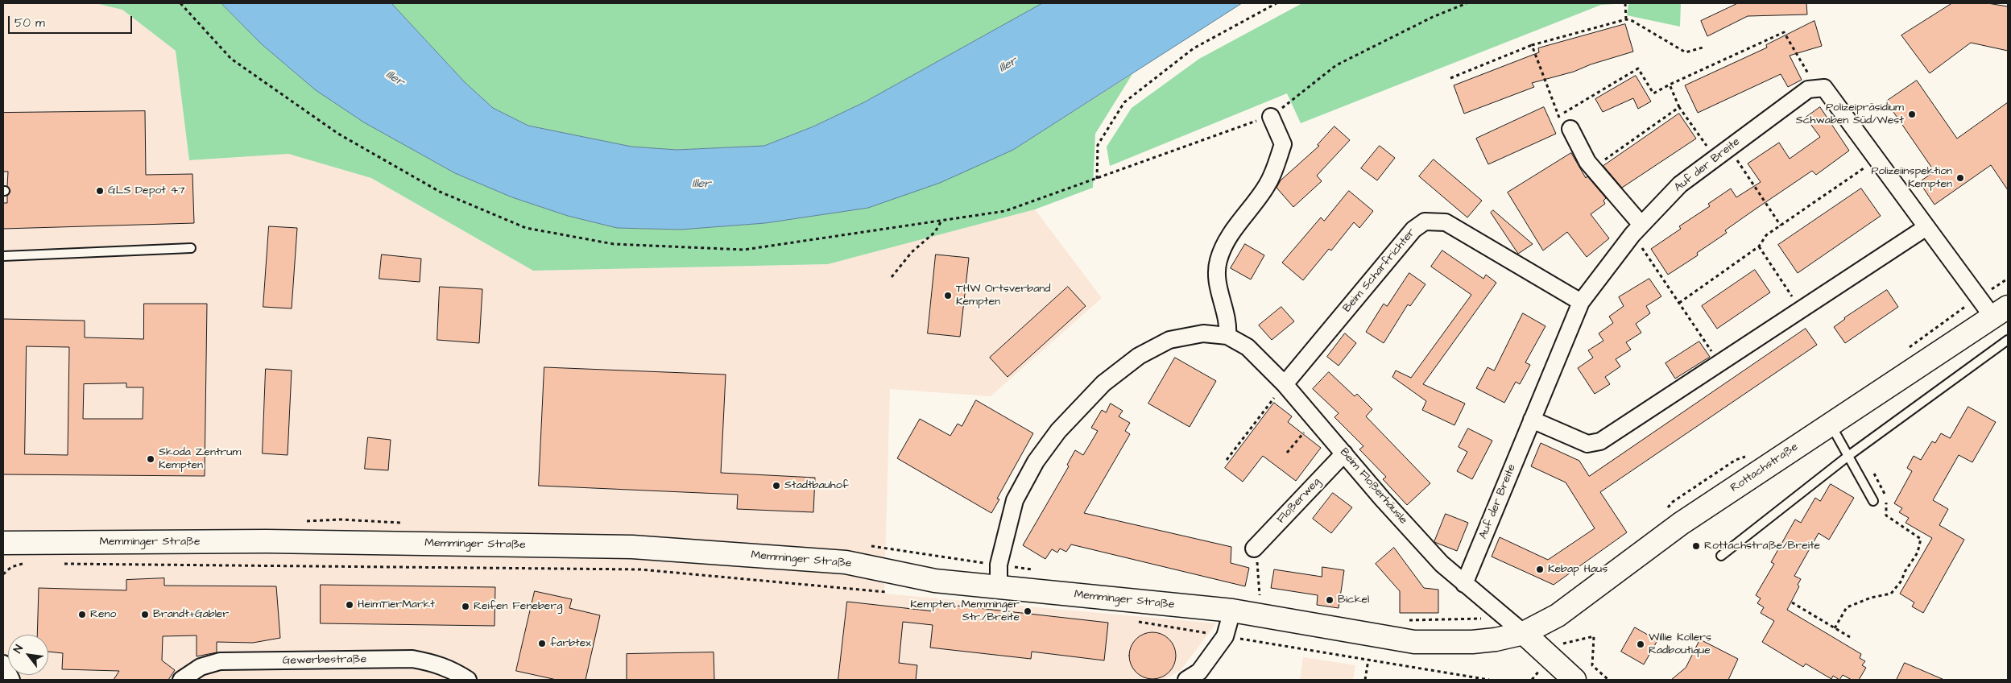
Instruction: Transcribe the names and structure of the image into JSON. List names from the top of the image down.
{
  "streets": {
    "main road": ["Rottachstraße", "Memminger Straße"],
    "street": [
      "Auf der Breite",
      "Beim Scharfrichter",
      "Beim Floßerhäusle",
      "Floßerweg",
      "Gewerbestraße"
    ]
  },
  "crossings": [
    ["Auf der Breite", "Beim Scharfrichter"],
    ["Auf der Breite", "Beim Floßerhäusle"],
    ["Beim Scharfrichter", "Beim Floßerhäusle"],
    ["Rottachstraße", "Beim Floßerhäusle"],
    ["Rottachstraße", "Memminger Straße"],
    ["Beim Floßerhäusle", "Floßerweg"],
    ["Beim Floßerhäusle", "Memminger Straße"]
  ],
  "water": ["Iller"],
  "places": [
    "Polizeipräsidium Schwaben Süd/West",
    "Polizeiinspektion Kempten",
    "GLS Depot 47",
    "THW Ortsverband Kempten",
    "Skoda Zentrum Kempten",
    "Stadtbauhof",
    "Rottachstraße/Breite",
    "Kebap Haus",
    "Bickel",
    "HeimTierMarkt",
    "Reifen Feneberg",
    "Kempten, Memminger Str./Breite",
    "Reno",
    "Brandt+Gabler",
    "farbtex",
    "Willie Kollers Radboutique"
  ],
  "scale_bar": "50 m",
  "north": "top left"
}
